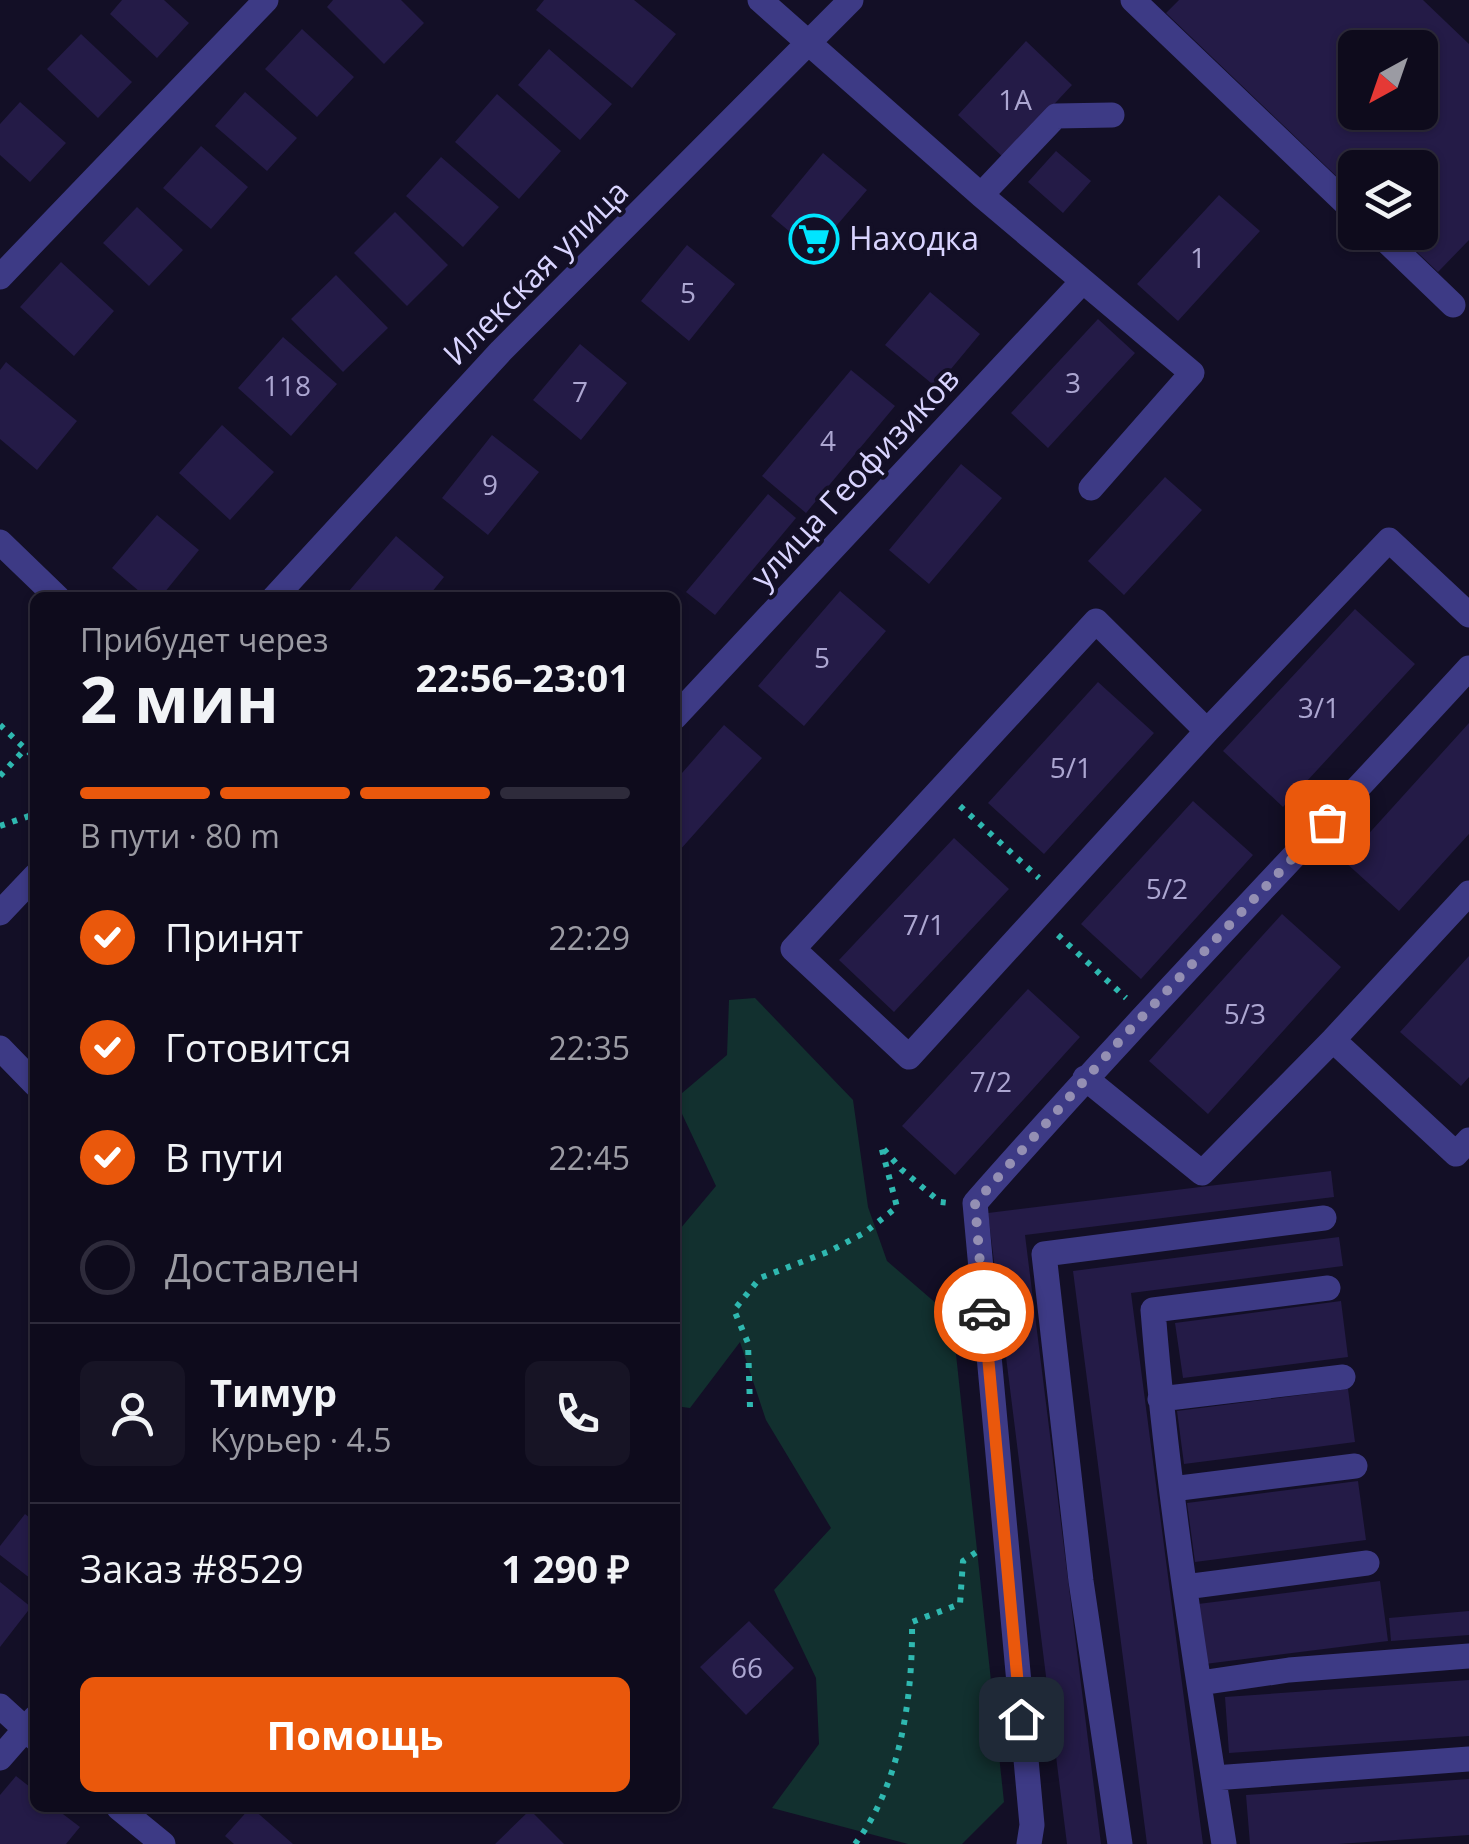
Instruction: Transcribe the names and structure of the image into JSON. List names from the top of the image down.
{
  "streets": {
    "street": ["Илекская улица", "улица Геофизиков"]
  },
  "places": {
    "supermarket": ["Находка"]
  },
  "house_numbers": [
    "1А",
    "1",
    "5",
    "3",
    "118",
    "7",
    "4",
    "9",
    "5",
    "3/1",
    "5/1",
    "5/2",
    "7/1",
    "5/3",
    "7/2",
    "66"
  ],
  "north": "bottom left",
  "page": {
    "heading": ["2 мин", "Прибудет через", "22:56–23:01"],
    "panel": [
      "Тимур",
      "Курьер · 4.5",
      "Заказ #8529",
      "1 290 ₽"
    ],
    "bar": "В пути · 80 m",
    "list": [
      ["Принят", "22:29"],
      ["Готовится", "22:35"],
      ["В пути", "22:45"],
      "Доставлен"
    ],
    "buttons": "Помощь"
  }
}
